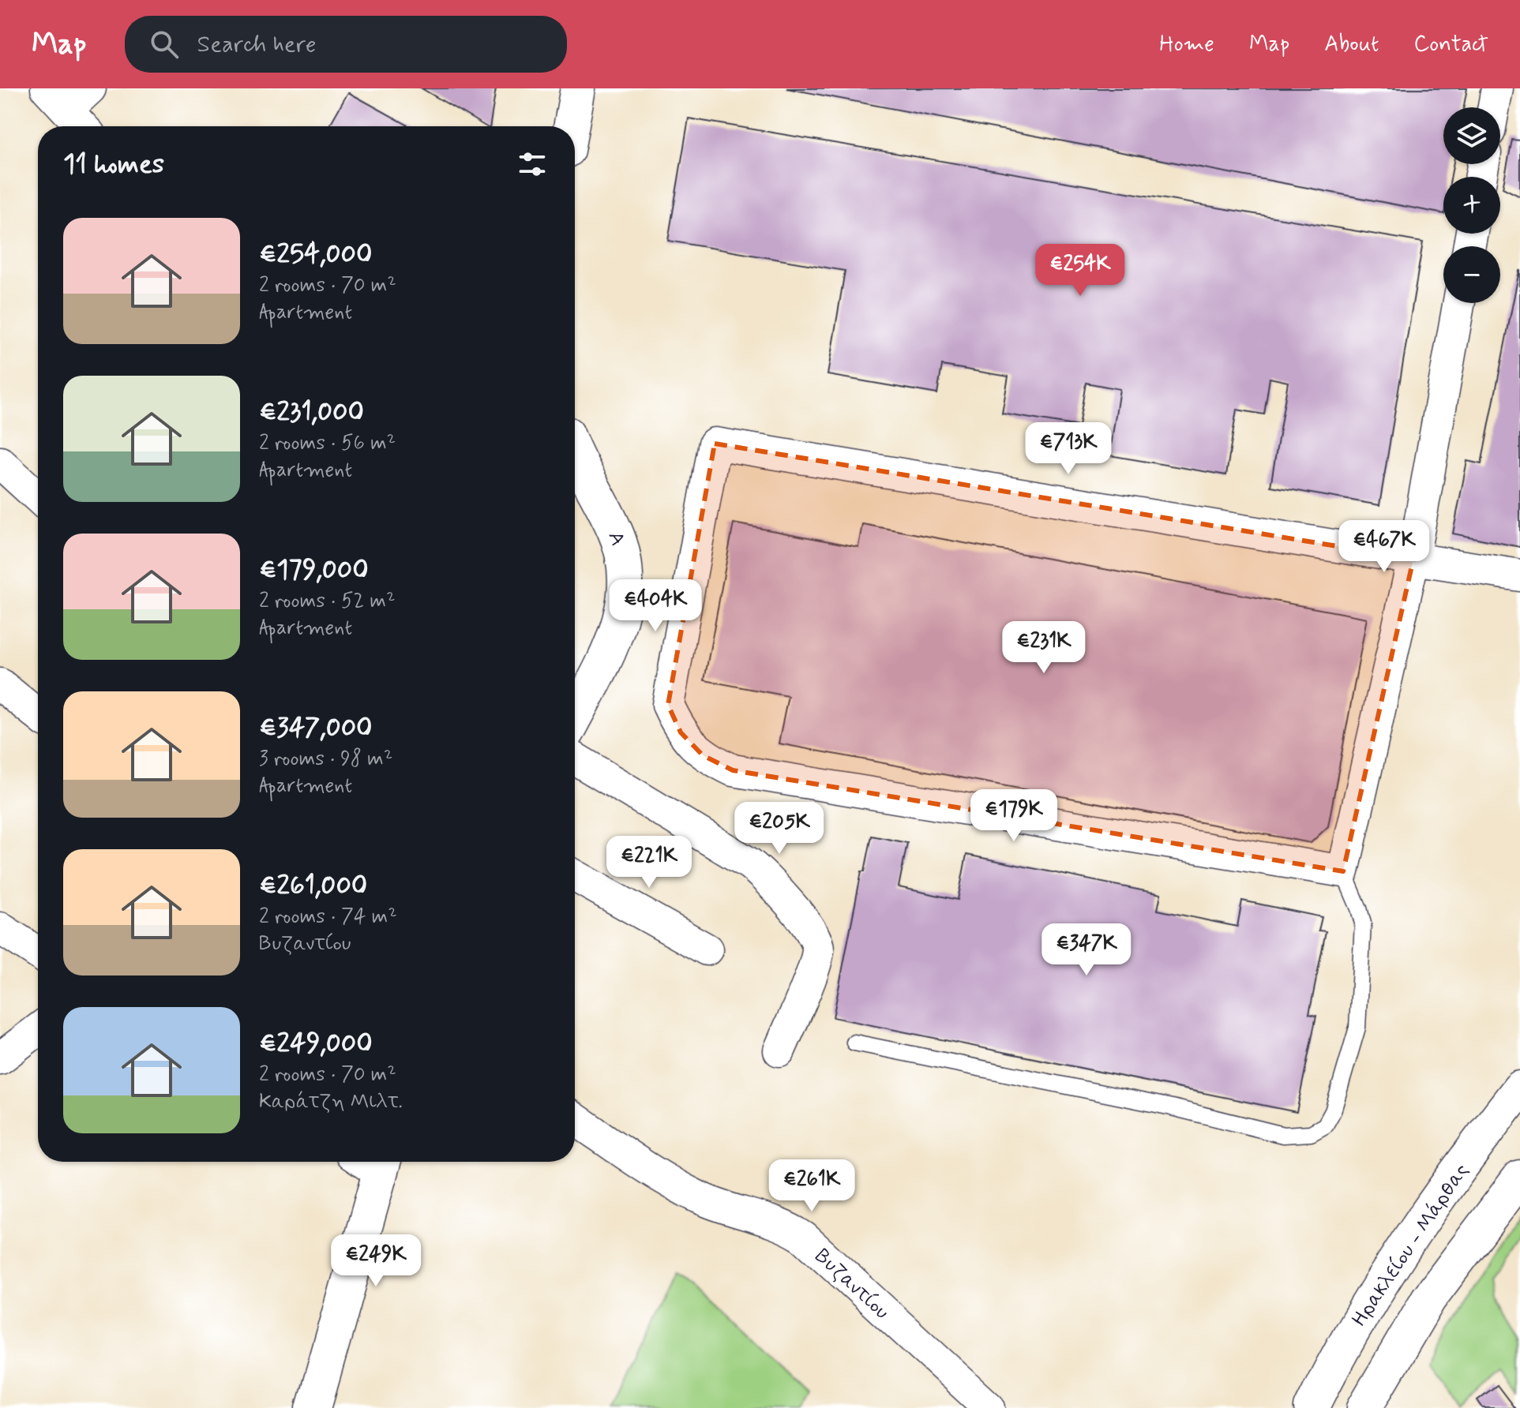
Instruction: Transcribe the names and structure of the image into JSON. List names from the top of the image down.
{
  "streets": {
    "main road": ["Α", "Ηρακλείου - Μάρθας"],
    "street": ["Βυζαντίου"]
  },
  "page": {
    "header": "Map",
    "search": "Search here",
    "nav": [
      "Home",
      "Map",
      "About",
      "Contact"
    ],
    "map_buttons": ["+", "−"],
    "heading": "11 homes",
    "list": [
      {
        "name": "€254,000",
        "note": "2 rooms · 70 m² · Apartment"
      },
      {
        "name": "€231,000",
        "note": "2 rooms · 56 m² · Apartment"
      },
      {
        "name": "€179,000",
        "note": "2 rooms · 52 m² · Apartment"
      },
      {
        "name": "€347,000",
        "note": "3 rooms · 98 m² · Apartment"
      },
      {
        "name": "€261,000",
        "note": "2 rooms · 74 m² · Βυζαντίου"
      },
      {
        "name": "€249,000",
        "note": "2 rooms · 70 m² · Καράτζη Μιλτ."
      }
    ],
    "price": [
      "€254K",
      "€713K",
      "€467K",
      "€404K",
      "€231K",
      "€179K",
      "€205K",
      "€221K",
      "€347K",
      "€261K",
      "€249K"
    ]
  }
}
